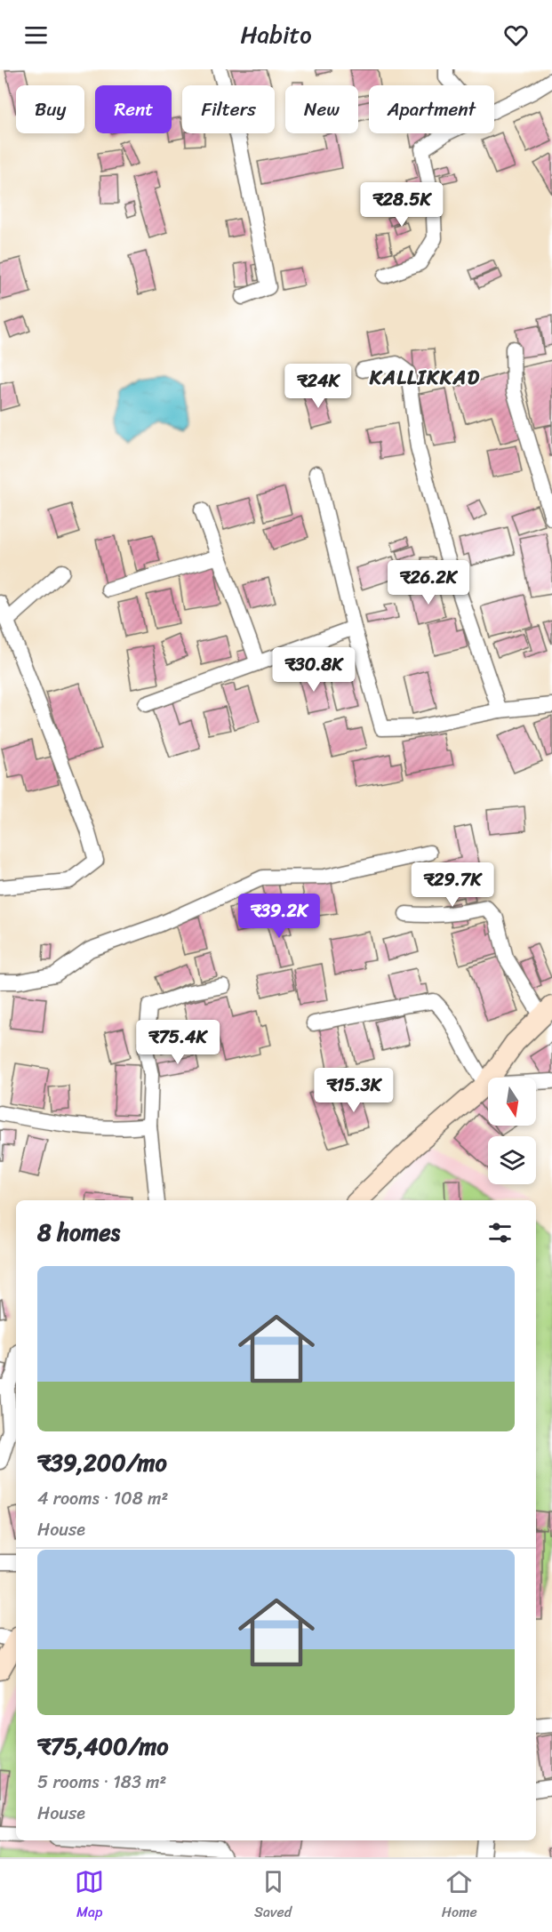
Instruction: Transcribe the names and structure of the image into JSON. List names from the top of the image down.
{
  "districts": ["KALLIKKAD"],
  "north": "bottom",
  "page": {
    "header": "Habito",
    "chip": [
      "Buy",
      "Rent",
      "Filters",
      "New",
      "Apartment"
    ],
    "price": [
      "₹28.5K",
      "₹24K",
      "₹26.2K",
      "₹30.8K",
      "₹29.7K",
      "₹39.2K",
      "₹75.4K",
      "₹15.3K"
    ],
    "heading": "8 homes",
    "list": [
      {
        "name": "₹39,200/mo",
        "note": "4 rooms · 108 m² · House"
      },
      {
        "name": "₹75,400/mo",
        "note": "5 rooms · 183 m² · House"
      }
    ],
    "tabs": ["Map", "Saved", "Home"]
  }
}
